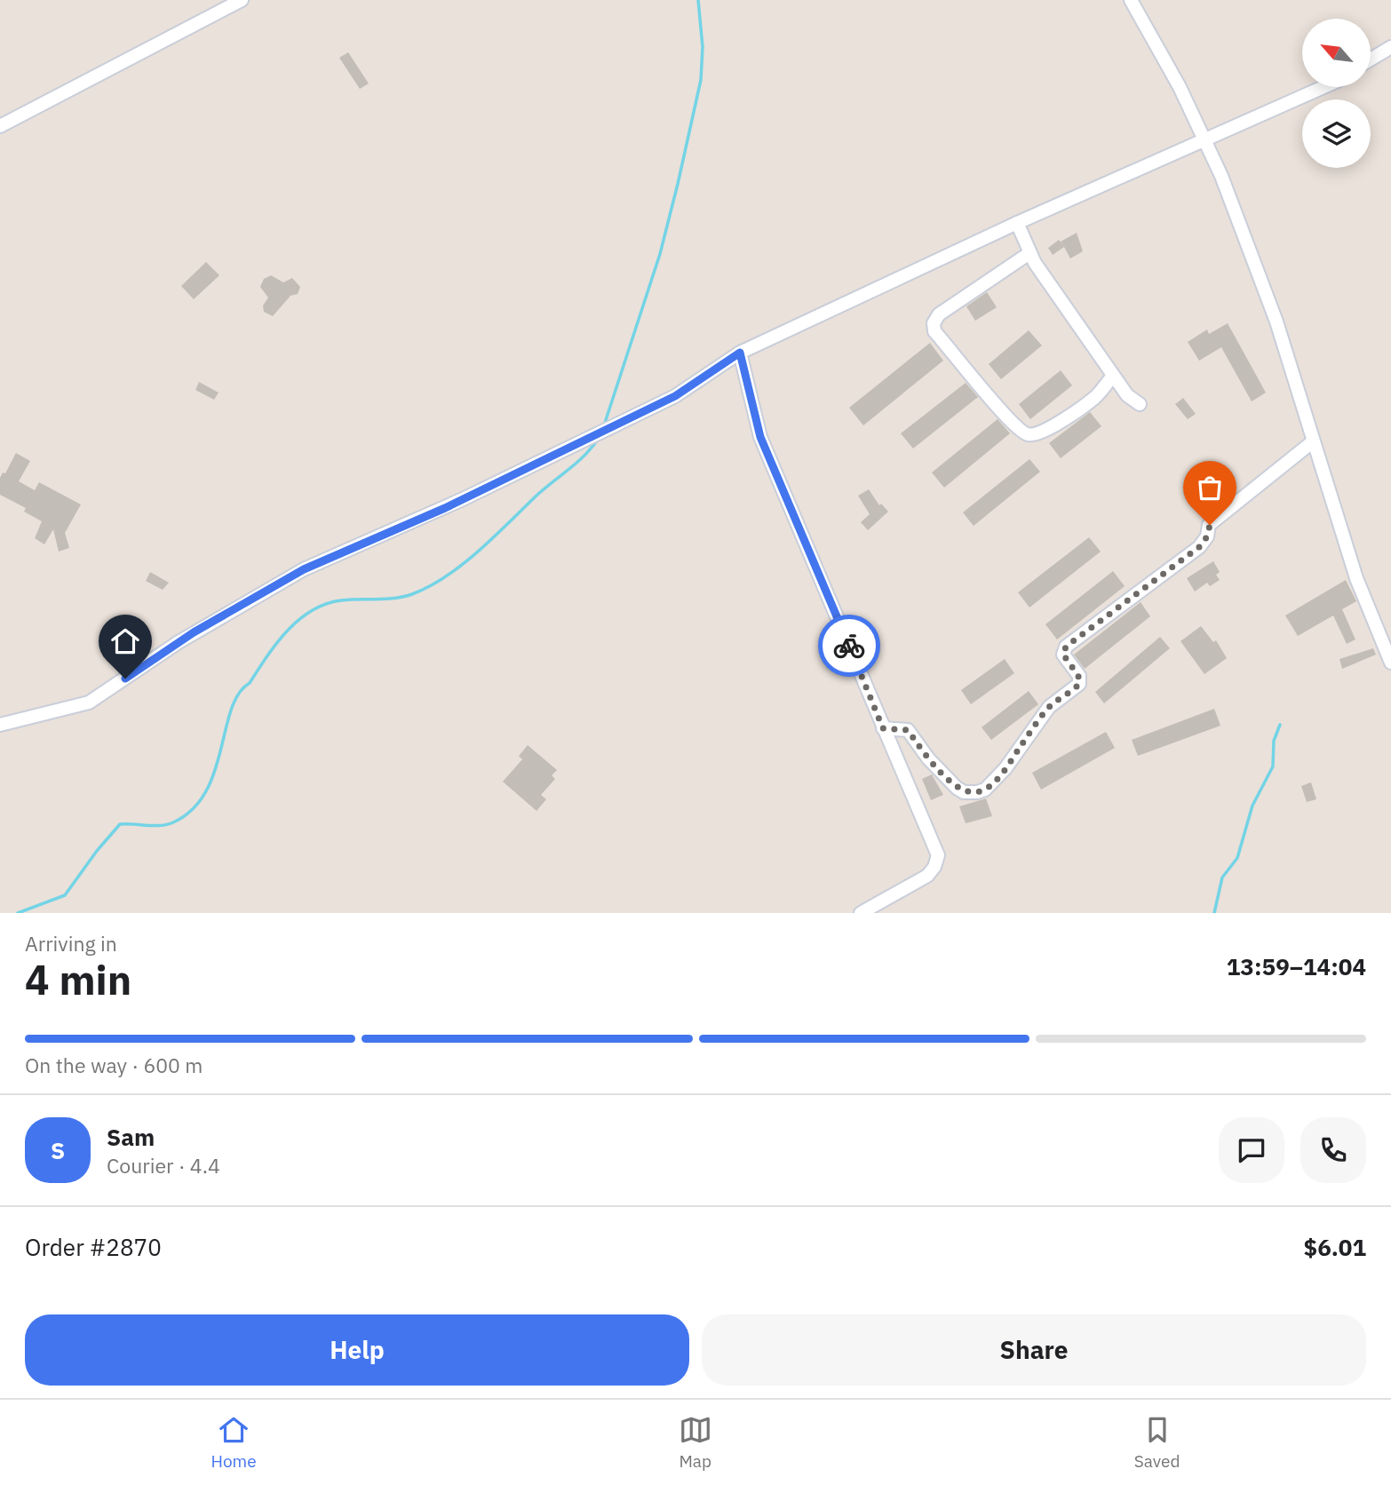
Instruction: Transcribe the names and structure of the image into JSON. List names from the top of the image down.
{
  "north": "top left",
  "page": {
    "heading": ["4 min", "Arriving in", "13:59–14:04"],
    "panel": [
      "Sam",
      "Courier · 4.4",
      "Order #2870",
      "$6.01"
    ],
    "bar": "On the way · 600 m",
    "round": "S",
    "buttons": ["Help", "Share"],
    "tabs": ["Home", "Map", "Saved"]
  }
}
